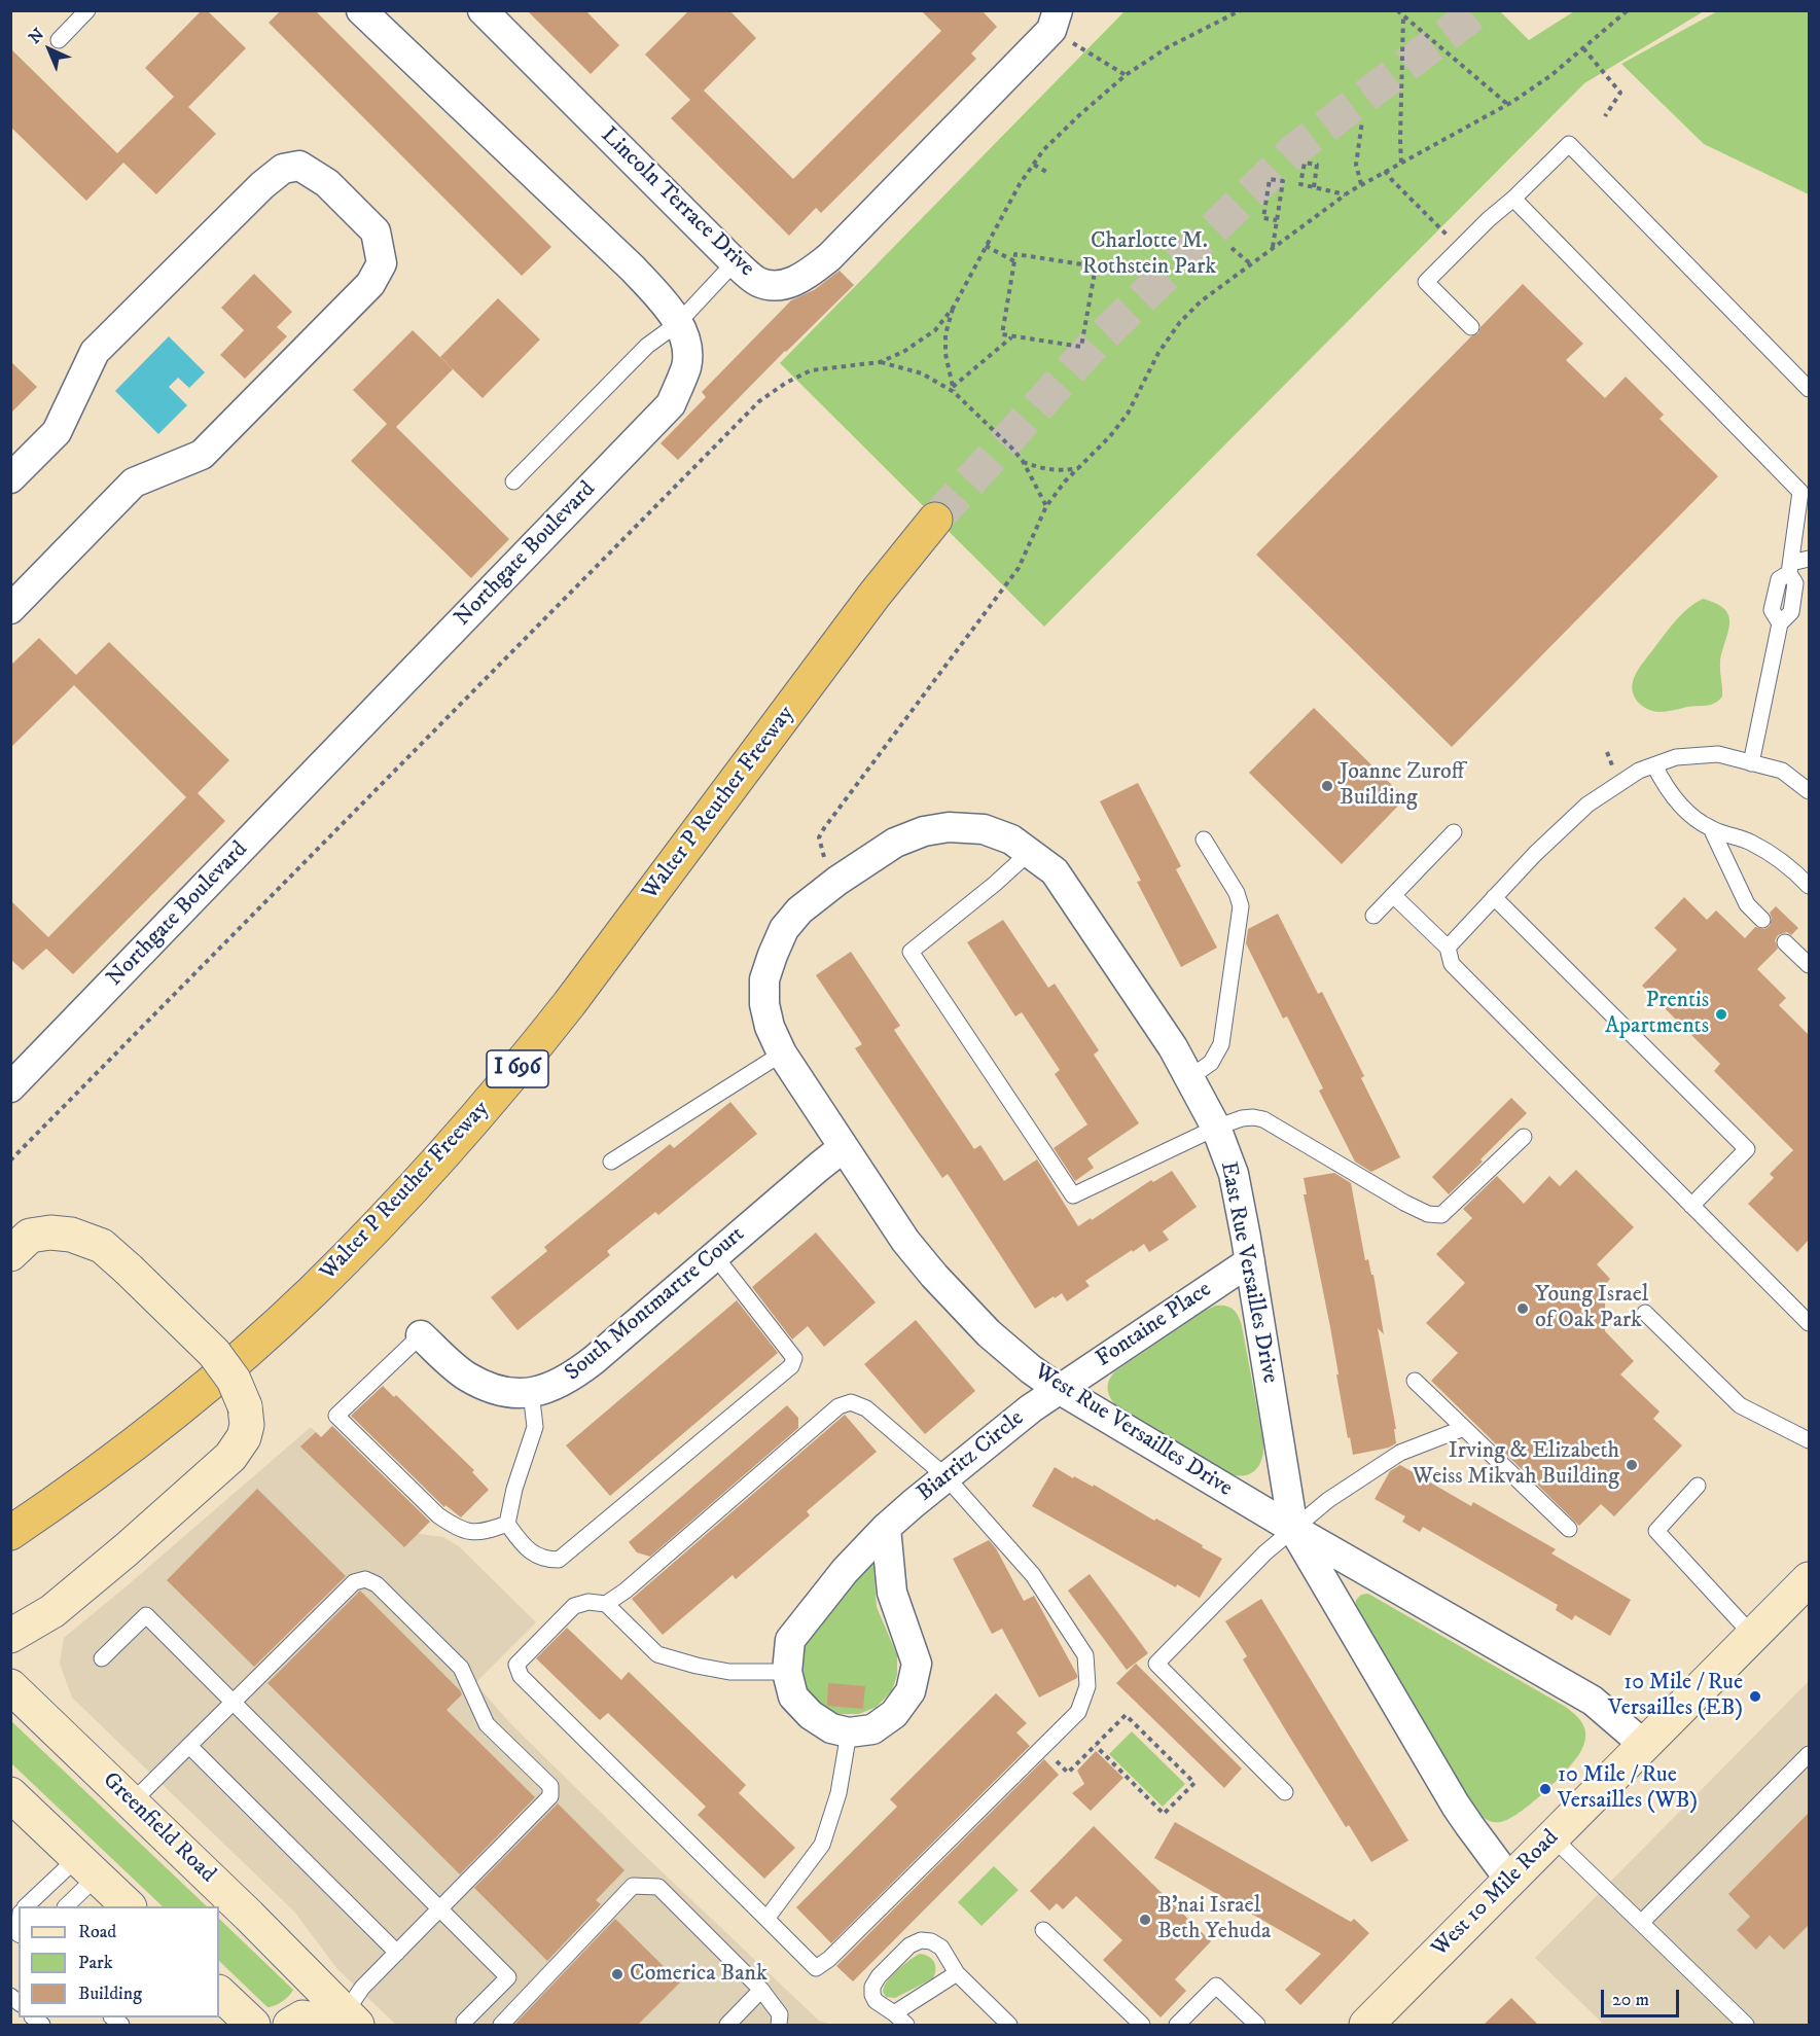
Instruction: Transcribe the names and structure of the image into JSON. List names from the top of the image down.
{
  "streets": {
    "highway": ["Walter P Reuther Freeway", "I 696"],
    "main road": ["Greenfield Road", "West 10 Mile Road"],
    "street": [
      "Lincoln Terrace Drive",
      "Northgate Boulevard",
      "East Rue Versailles Drive",
      "South Montmartre Court",
      "Fontaine Place",
      "West Rue Versailles Drive",
      "Biarritz Circle"
    ]
  },
  "crossings": [
    ["East Rue Versailles Drive", "Fontaine Place"],
    ["East Rue Versailles Drive", "West Rue Versailles Drive"],
    ["South Montmartre Court", "West Rue Versailles Drive"],
    ["Fontaine Place", "West Rue Versailles Drive"],
    ["Fontaine Place", "Biarritz Circle"],
    ["West Rue Versailles Drive", "Biarritz Circle"],
    ["West Rue Versailles Drive", "West 10 Mile Road"]
  ],
  "parks": ["Charlotte M. Rothstein Park"],
  "places": [
    "Joanne Zuroff Building",
    "Prentis Apartments",
    "Young Israel of Oak Park",
    "Irving & Elizabeth Weiss Mikvah Building",
    "10 Mile / Rue Versailles (EB)",
    "10 Mile / Rue Versailles (WB)",
    "B'nai Israel Beth Yehuda",
    "Comerica Bank"
  ],
  "legend": ["Road", "Park", "Building"],
  "scale_bar": "20 m",
  "north": "top left"
}
